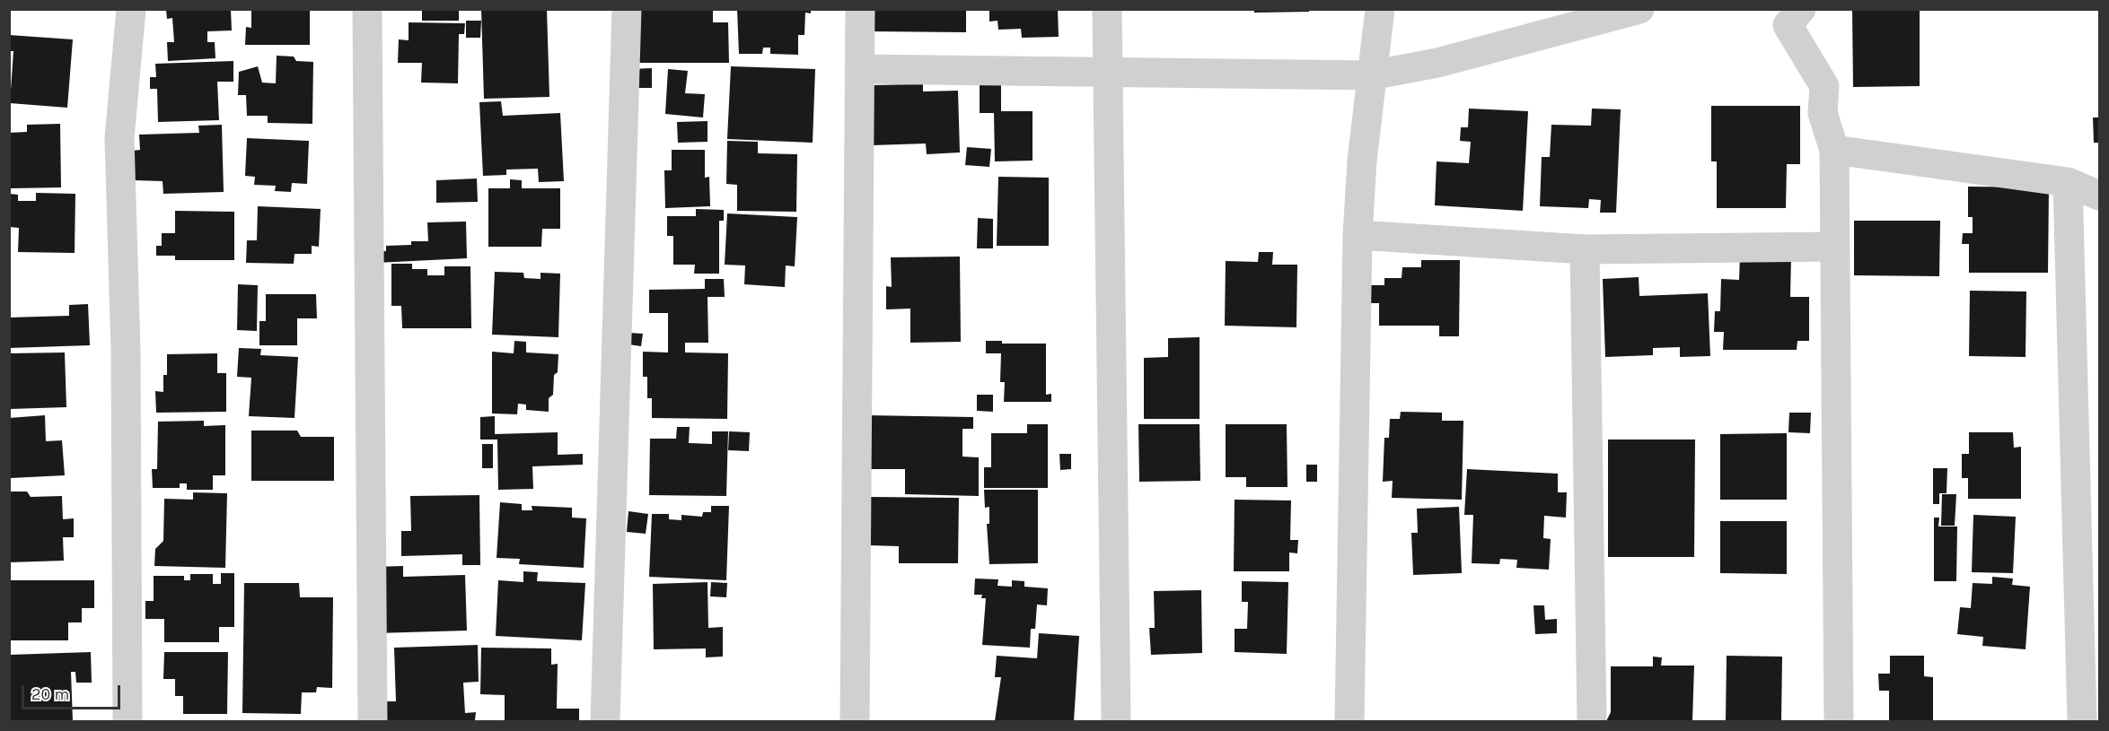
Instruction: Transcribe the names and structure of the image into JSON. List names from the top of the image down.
{
  "scale_bar": "20 m"
}
